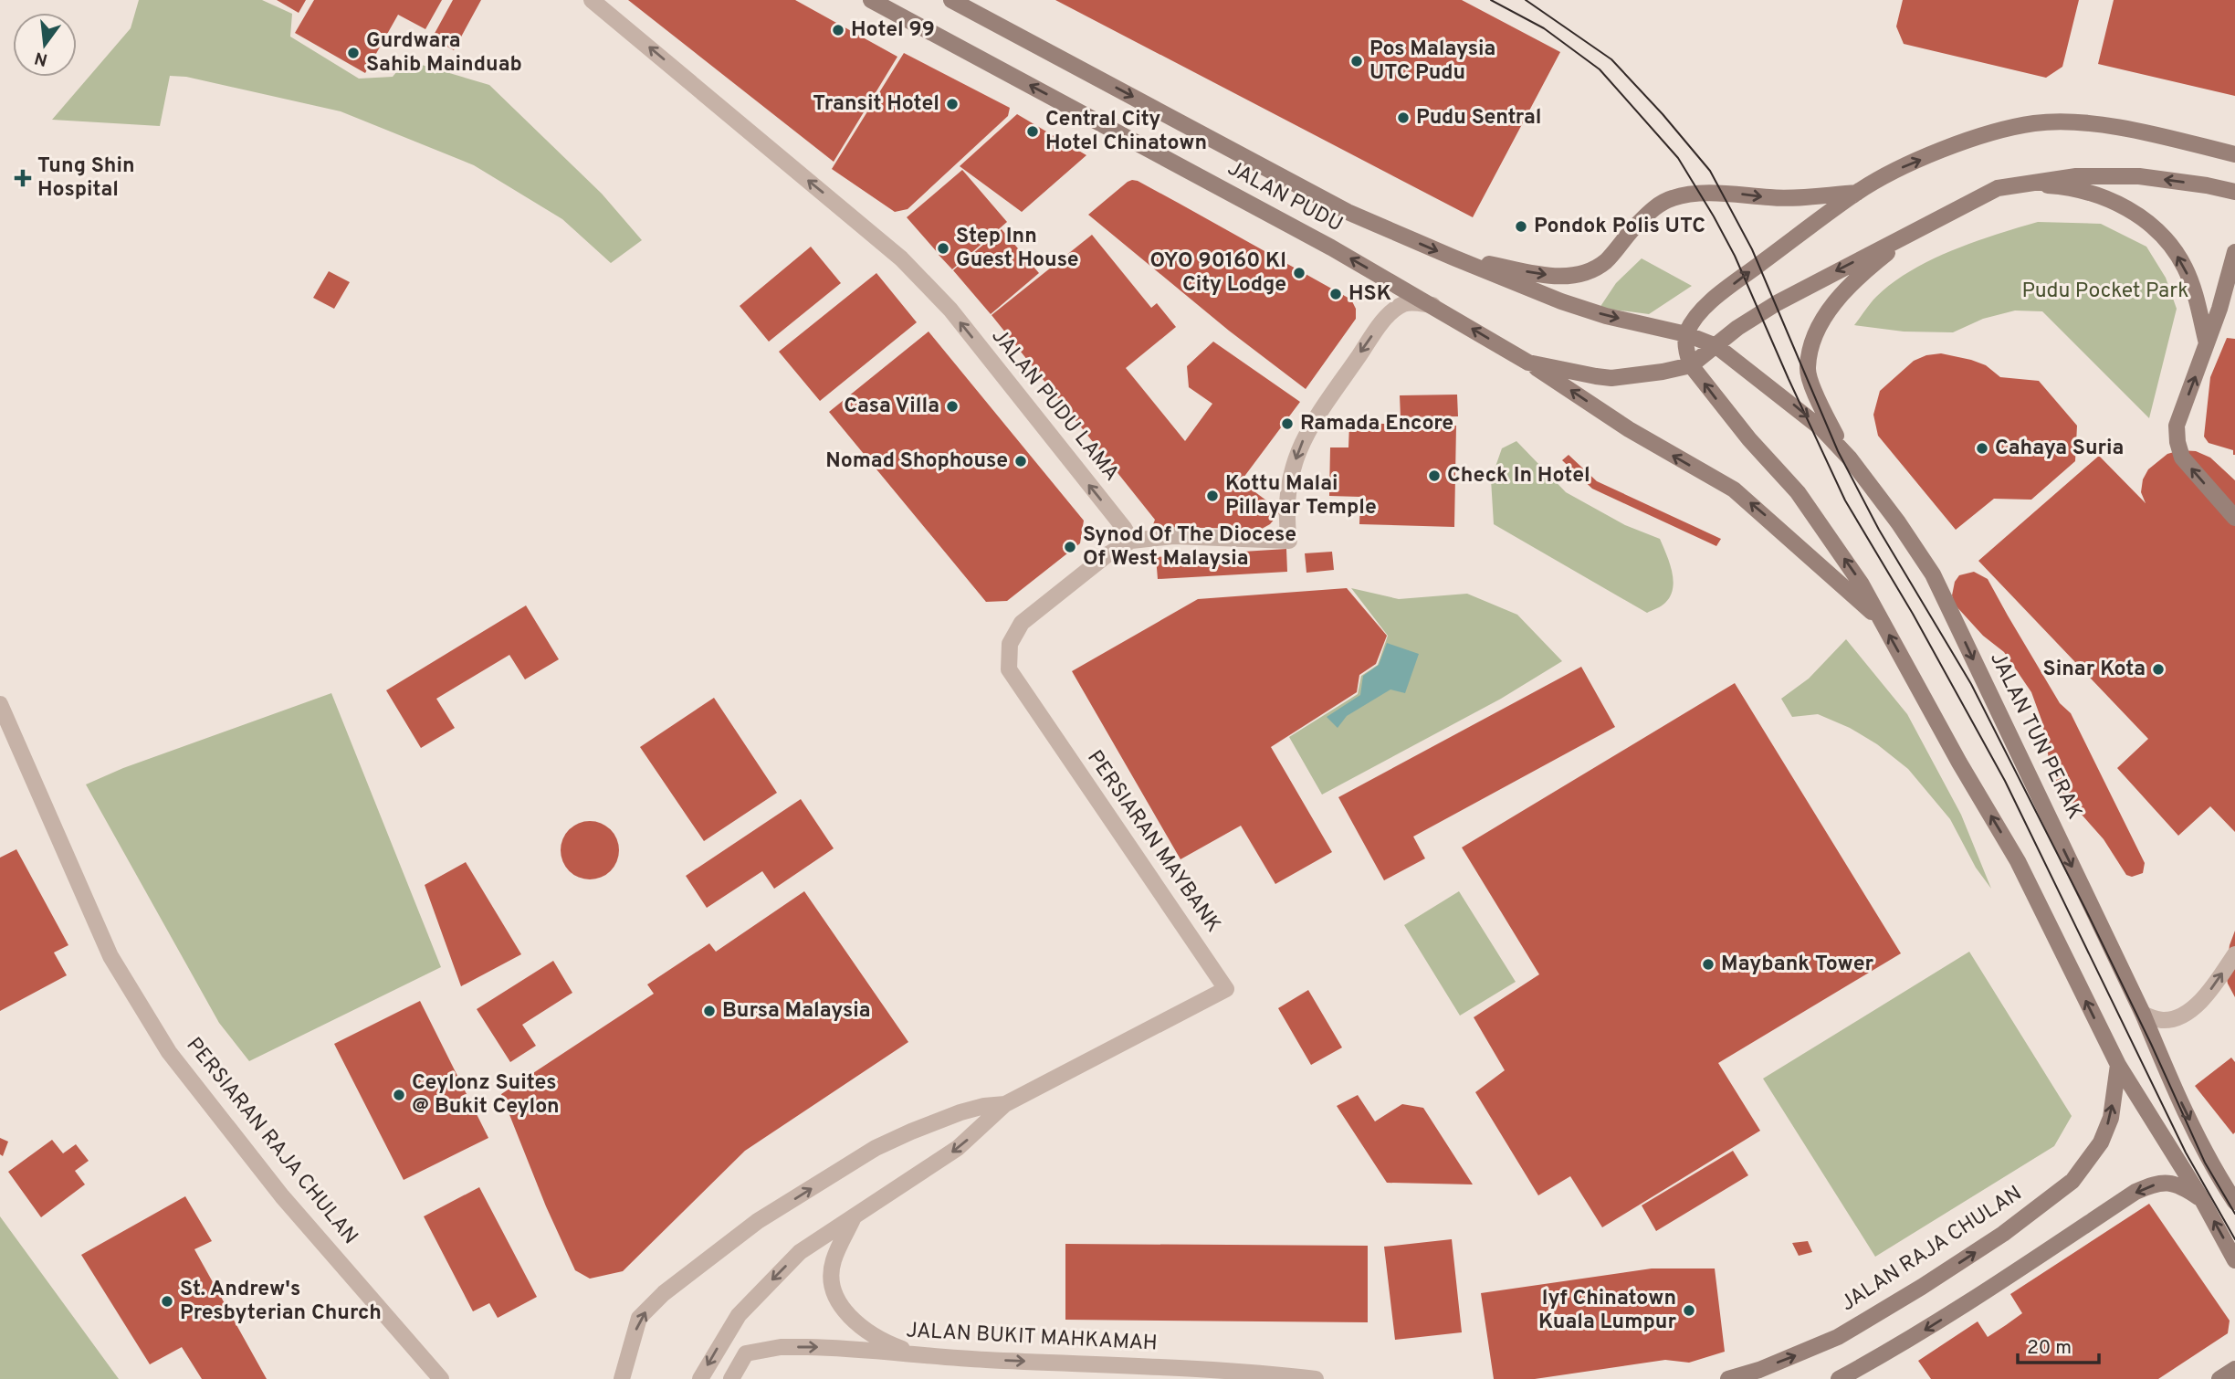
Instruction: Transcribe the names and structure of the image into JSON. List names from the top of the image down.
{
  "streets": {
    "main road": ["JALAN PUDU", "JALAN TUN PERAK", "JALAN RAJA CHULAN"],
    "street": [
      "JALAN PUDU LAMA",
      "PERSIARAN MAYBANK",
      "PERSIARAN RAJA CHULAN",
      "JALAN BUKIT MAHKAMAH"
    ]
  },
  "crossings": [
    ["JALAN PUDU", "JALAN TUN PERAK"],
    ["JALAN PUDU LAMA", "PERSIARAN MAYBANK"]
  ],
  "one_way": ["JALAN PUDU LAMA", "JALAN BUKIT MAHKAMAH"],
  "parks": ["Pudu Pocket Park"],
  "places": {
    "other": [
      "Hotel 99",
      "Gurdwara Sahib Mainduab",
      "Pos Malaysia UTC Pudu",
      "Transit Hotel",
      "Pudu Sentral",
      "Central City Hotel Chinatown",
      "Pondok Polis UTC",
      "Step Inn Guest House",
      "OYO 90160 Kl City Lodge",
      "HSK",
      "Casa Villa",
      "Ramada Encore",
      "Cahaya Suria",
      "Nomad Shophouse",
      "Check In Hotel",
      "Kottu Malai Pillayar Temple",
      "Synod Of The Diocese Of West Malaysia",
      "Sinar Kota",
      "Maybank Tower",
      "Bursa Malaysia",
      "Ceylonz Suites @ Bukit Ceylon",
      "St. Andrew's Presbyterian Church",
      "lyf Chinatown Kuala Lumpur"
    ],
    "health": ["Tung Shin Hospital"]
  },
  "scale_bar": "20 m",
  "north": "bottom"
}
